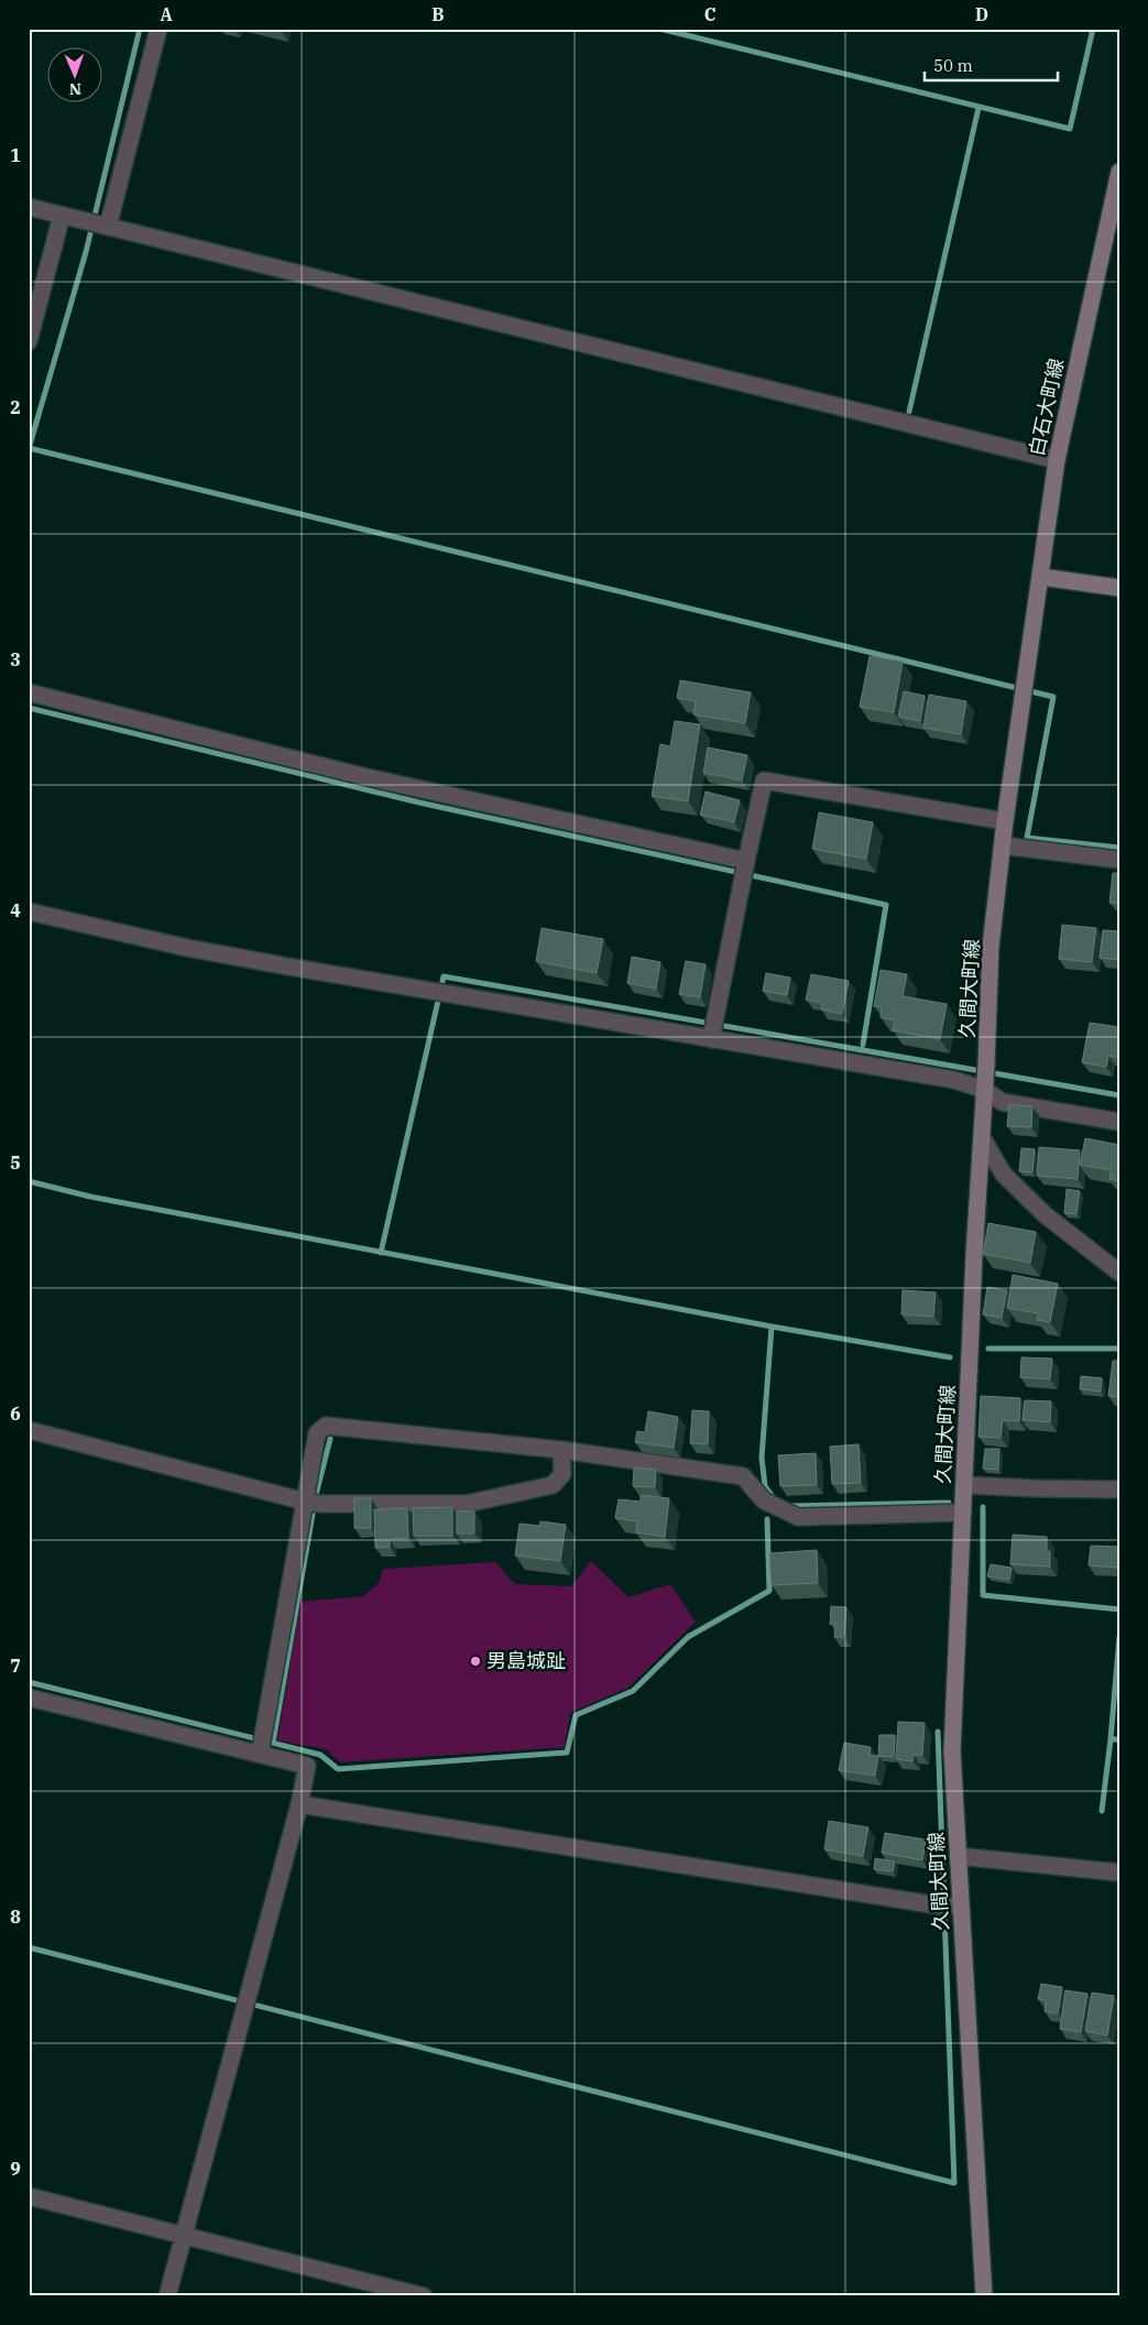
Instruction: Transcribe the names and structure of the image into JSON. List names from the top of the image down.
{
  "streets": {
    "main road": ["白石大町線", "久間大町線"]
  },
  "crossings": [
    ["白石大町線", "久間大町線"]
  ],
  "places": ["男島城趾"],
  "scale_bar": "50 m",
  "north": "bottom",
  "grid": {
    "columns": [
      "A",
      "B",
      "C",
      "D"
    ],
    "rows": [
      "1",
      "2",
      "3",
      "4",
      "5",
      "6",
      "7",
      "8",
      "9"
    ]
  }
}
